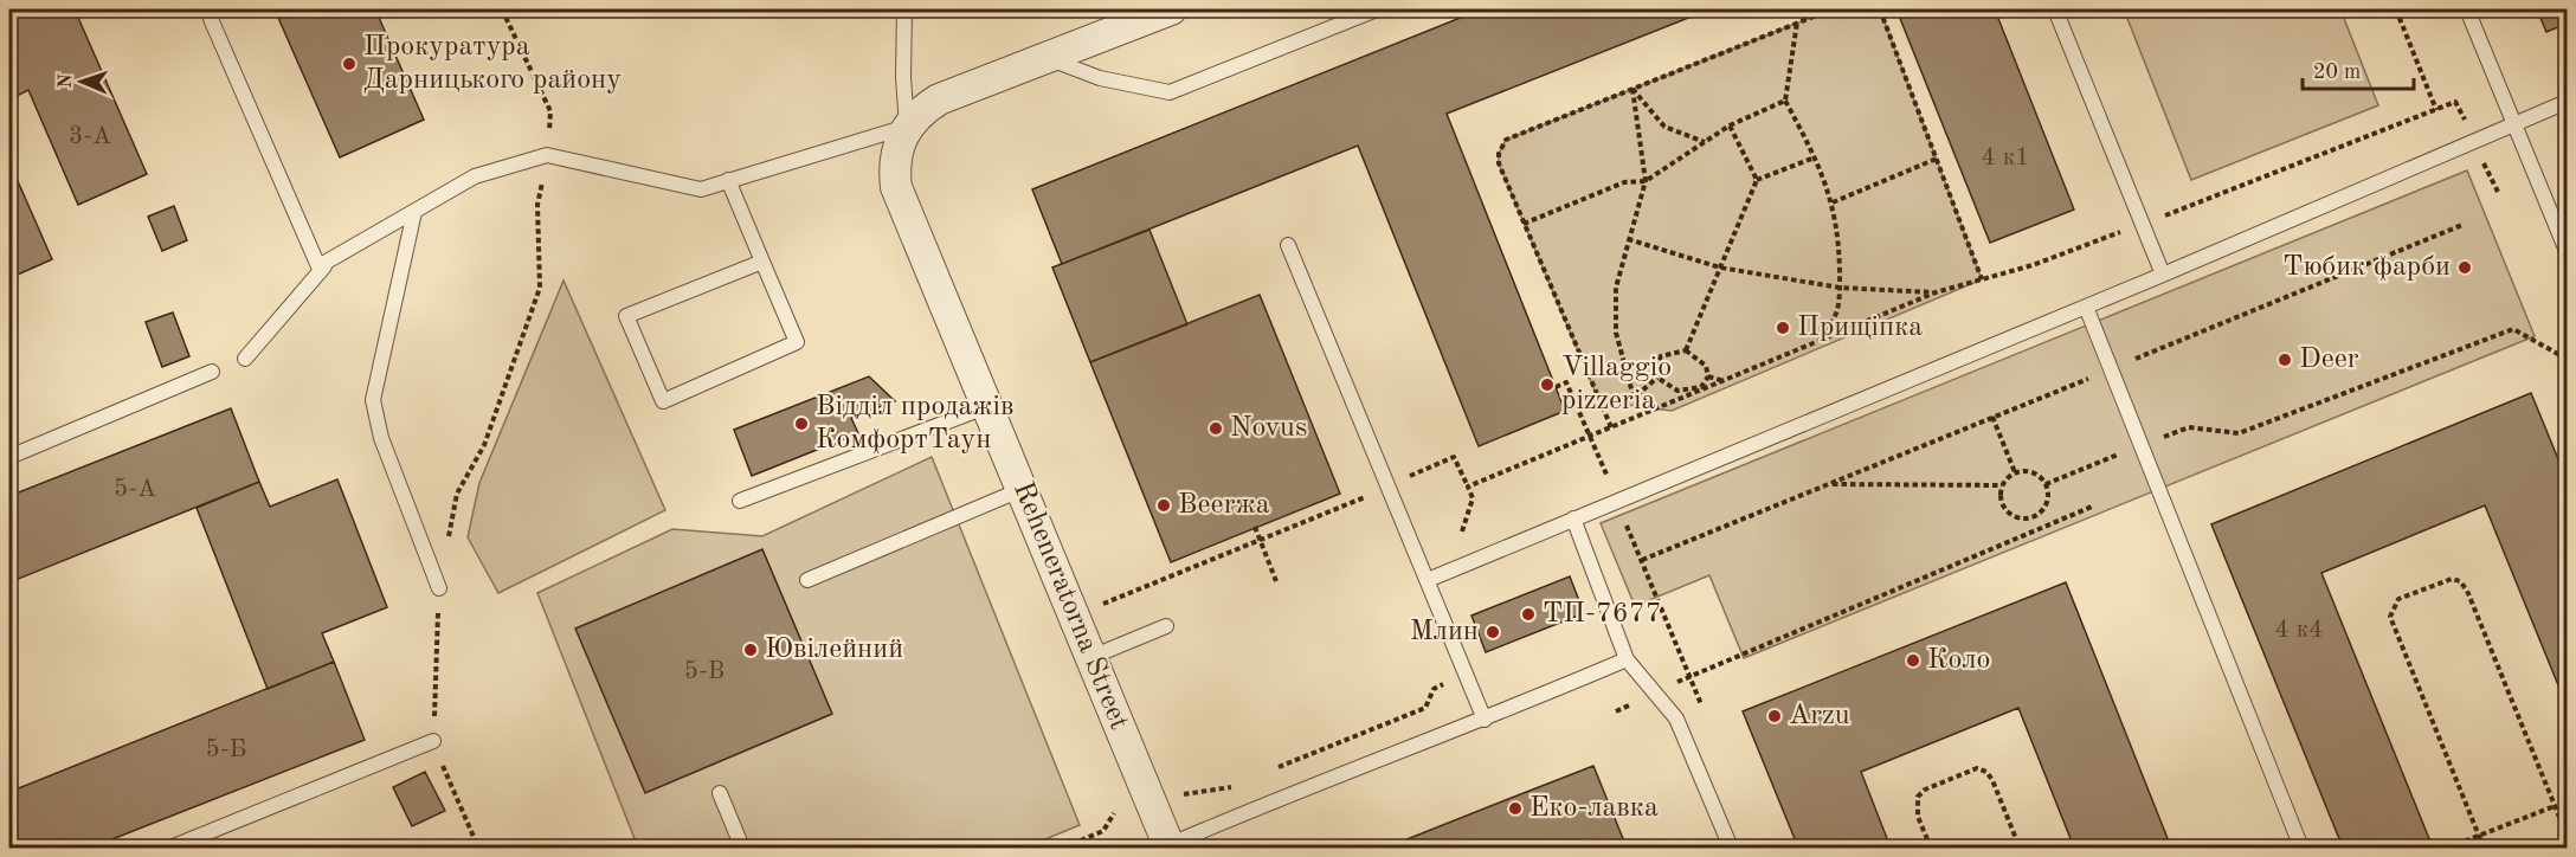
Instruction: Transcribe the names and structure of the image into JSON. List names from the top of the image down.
{
  "streets": {
    "street": ["Reheneratorna Street"]
  },
  "places": [
    "Прокуратура Дарницького району",
    "Тюбик фарби",
    "Прищіпка",
    "Deer",
    "Villaggio pizzeria",
    "Відділ продажів КомфортТаун",
    "Novus",
    "Beerжа",
    "ТП-7677",
    "Млин",
    "Ювілейний",
    "Коло",
    "Arzu",
    "Еко-лавка"
  ],
  "house_numbers": [
    "3-А",
    "4 к1",
    "5-А",
    "4 к4",
    "5-В",
    "5-Б"
  ],
  "scale_bar": "20 m",
  "north": "left"
}
